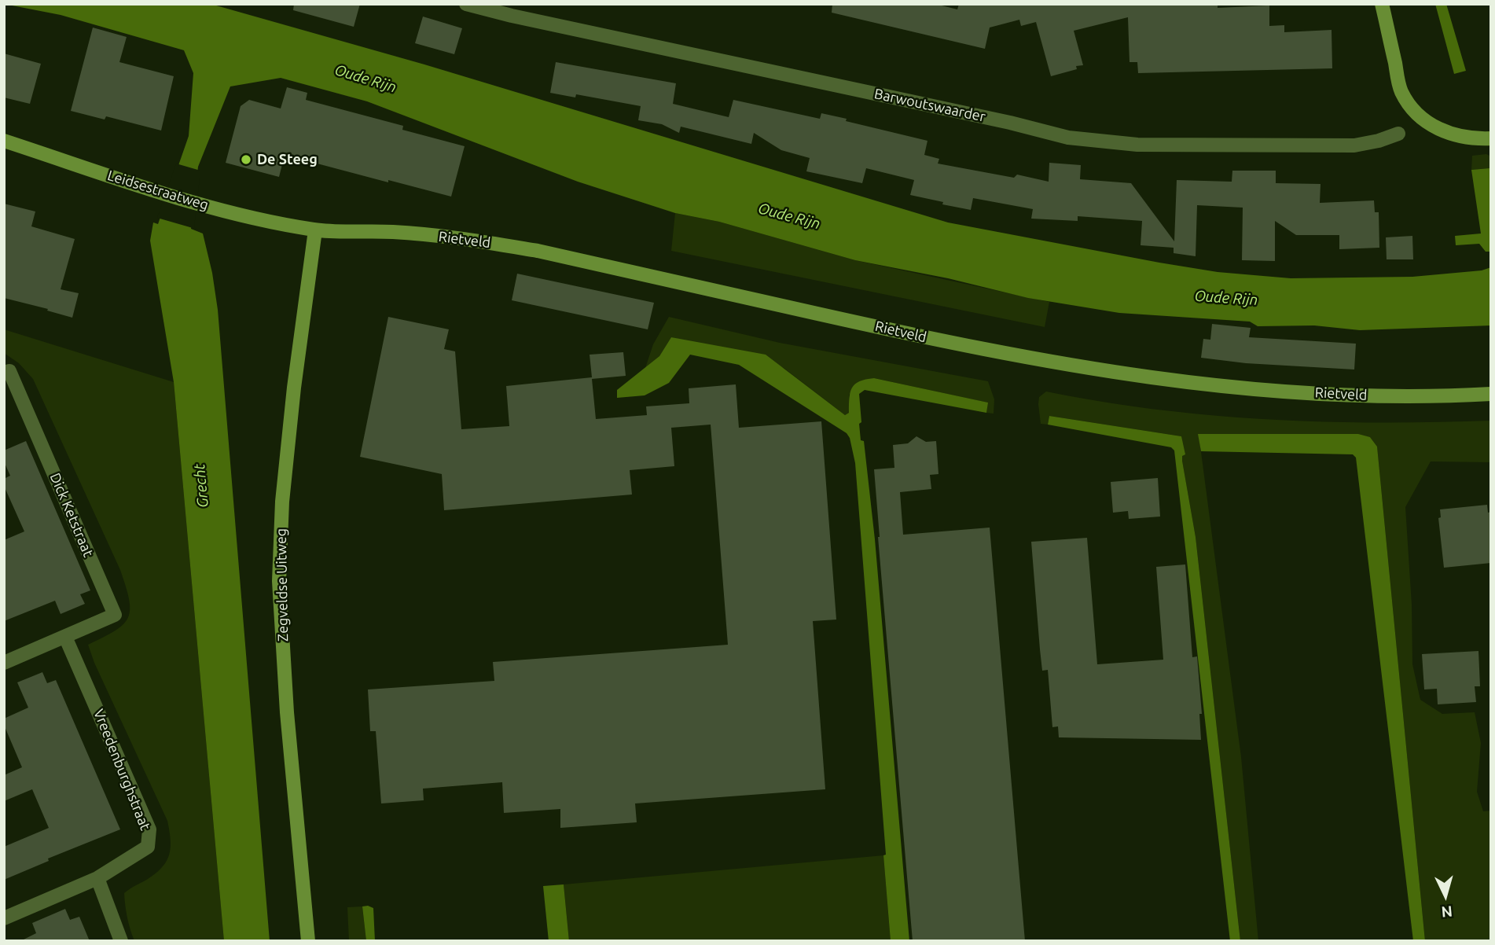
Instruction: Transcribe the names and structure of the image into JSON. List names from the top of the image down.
{
  "streets": {
    "main road": ["Leidsestraatweg", "Rietveld", "Zegveldse Uitweg"],
    "street": ["Barwoutswaarder", "Dick Ketstraat", "Vreedenburghstraat"]
  },
  "crossings": [
    ["Leidsestraatweg", "Rietveld"],
    ["Leidsestraatweg", "Zegveldse Uitweg"],
    ["Rietveld", "Zegveldse Uitweg"],
    ["Dick Ketstraat", "Vreedenburghstraat"]
  ],
  "water": ["Oude Rijn", "Grecht"],
  "places": ["De Steeg"],
  "north": "bottom"
}
